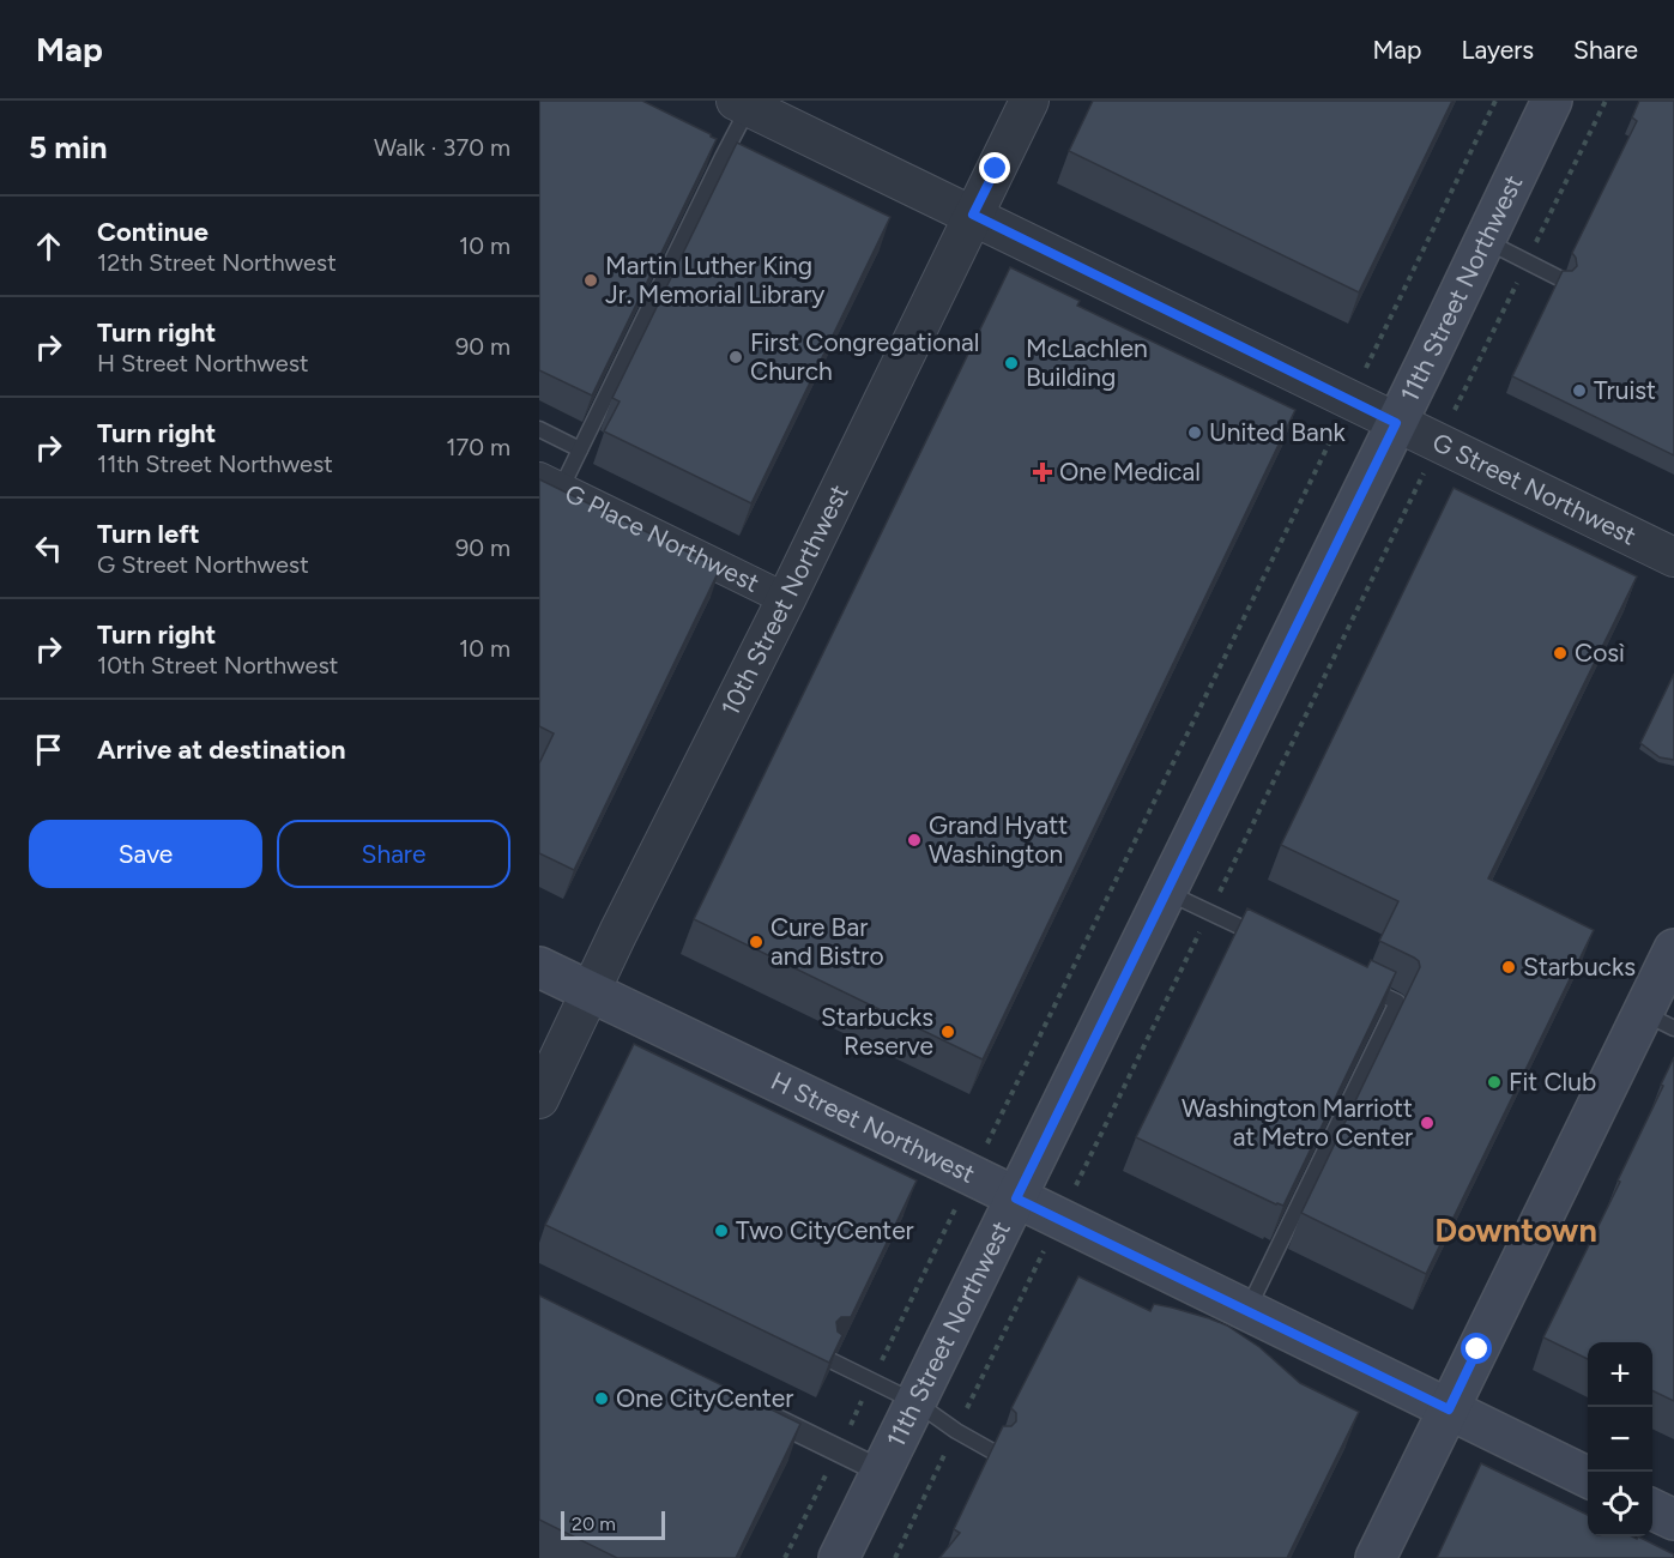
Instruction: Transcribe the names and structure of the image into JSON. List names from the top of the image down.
{
  "streets": {
    "main road": ["11th Street Northwest", "H Street Northwest"],
    "street": ["G Street Northwest", "G Place Northwest", "10th Street Northwest"]
  },
  "crossings": [
    ["11th Street Northwest", "G Street Northwest"],
    ["11th Street Northwest", "H Street Northwest"],
    ["G Street Northwest", "10th Street Northwest"],
    ["G Place Northwest", "10th Street Northwest"],
    ["10th Street Northwest", "H Street Northwest"]
  ],
  "districts": ["Downtown"],
  "places": {
    "other": [
      "Martin Luther King Jr. Memorial Library",
      "First Congregational Church",
      "McLachlen Building",
      "Truist",
      "United Bank",
      "Così",
      "Grand Hyatt Washington",
      "Cure Bar and Bistro",
      "Starbucks",
      "Starbucks Reserve",
      "Fit Club",
      "Washington Marriott at Metro Center",
      "Two CityCenter",
      "One CityCenter"
    ],
    "health": ["One Medical"]
  },
  "scale_bar": "20 m",
  "page": {
    "header": "Map",
    "nav": ["Map", "Layers", "Share"],
    "heading": ["5 min", "Walk · 370 m"],
    "list": [
      ["Continue", "12th Street Northwest", "10 m"],
      ["Turn right", "H Street Northwest", "90 m"],
      ["Turn right", "11th Street Northwest", "170 m"],
      ["Turn left", "G Street Northwest", "90 m"],
      ["Turn right", "10th Street Northwest", "10 m"],
      "Arrive at destination"
    ],
    "buttons": ["Save", "Share"],
    "map_buttons": ["+", "−"],
    "scale": "20 m"
  }
}
